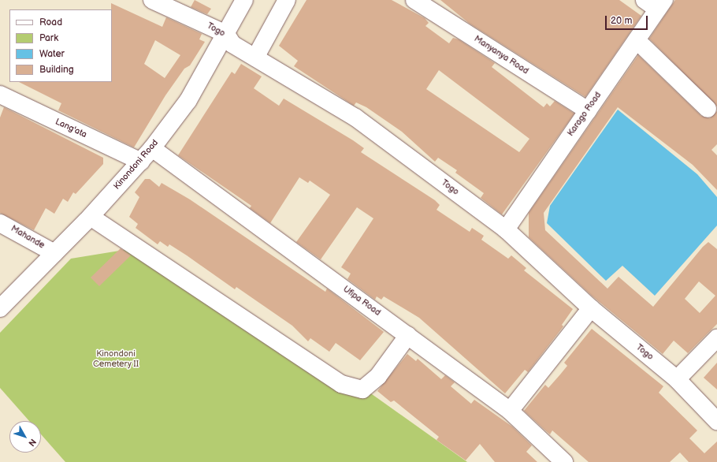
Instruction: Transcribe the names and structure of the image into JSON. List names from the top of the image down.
{
  "streets": {
    "street": [
      "Togo",
      "Manyanya Road",
      "Karago Road",
      "Lang'ata",
      "Kinondoni Road",
      "Mahande",
      "Ufipa Road"
    ]
  },
  "crossings": [
    ["Togo", "Karago Road"],
    ["Togo", "Kinondoni Road"],
    ["Manyanya Road", "Karago Road"],
    ["Lang'ata", "Kinondoni Road"],
    ["Kinondoni Road", "Mahande"],
    ["Kinondoni Road", "Ufipa Road"]
  ],
  "parks": ["Kinondoni Cemetery II"],
  "legend": [
    "Road",
    "Park",
    "Water",
    "Building"
  ],
  "scale_bar": "20 m",
  "north": "bottom right"
}
